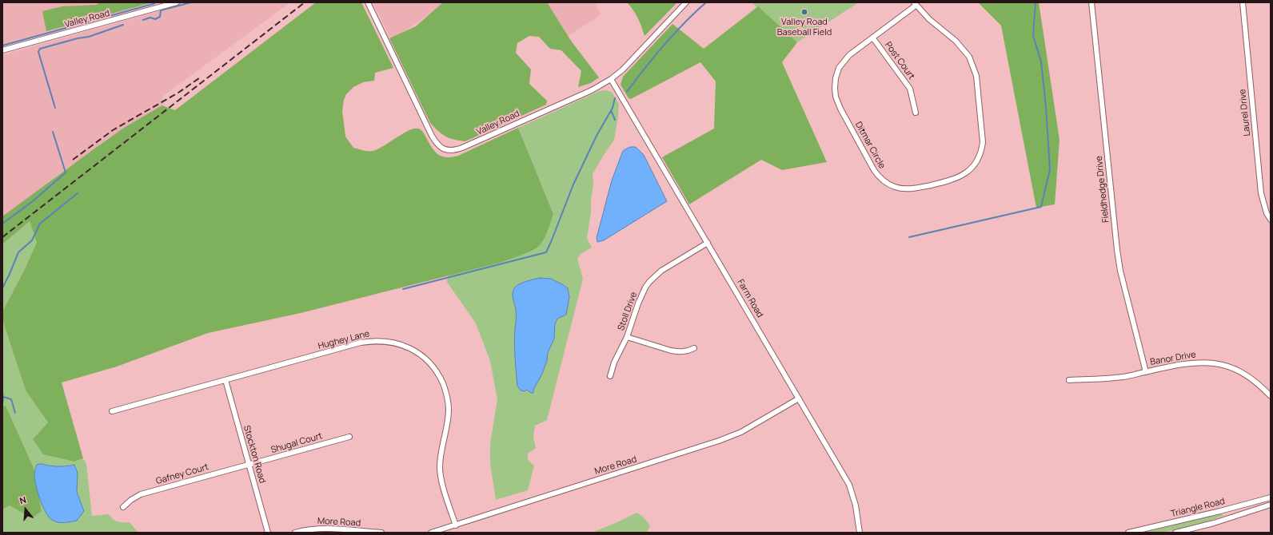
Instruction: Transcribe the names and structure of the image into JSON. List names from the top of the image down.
{
  "streets": {
    "street": [
      "Valley Road",
      "Post Court",
      "Laurel Drive",
      "Ditmar Circle",
      "Fieldhedge Drive",
      "Farm Road",
      "Stoll Drive",
      "Hughey Lane",
      "Banor Drive",
      "Shugal Court",
      "Stockton Road",
      "More Road",
      "Gafney Court",
      "Triangle Road"
    ]
  },
  "crossings": [
    ["Valley Road", "Farm Road"],
    ["Post Court", "Ditmar Circle"],
    ["Fieldhedge Drive", "Banor Drive"],
    ["Farm Road", "Stoll Drive"],
    ["Farm Road", "More Road"],
    ["Hughey Lane", "Stockton Road"],
    ["Hughey Lane", "More Road"],
    ["Shugal Court", "Stockton Road"],
    ["Shugal Court", "Gafney Court"],
    ["Stockton Road", "Gafney Court"]
  ],
  "places": ["Valley Road Baseball Field"],
  "north": "top"
}
